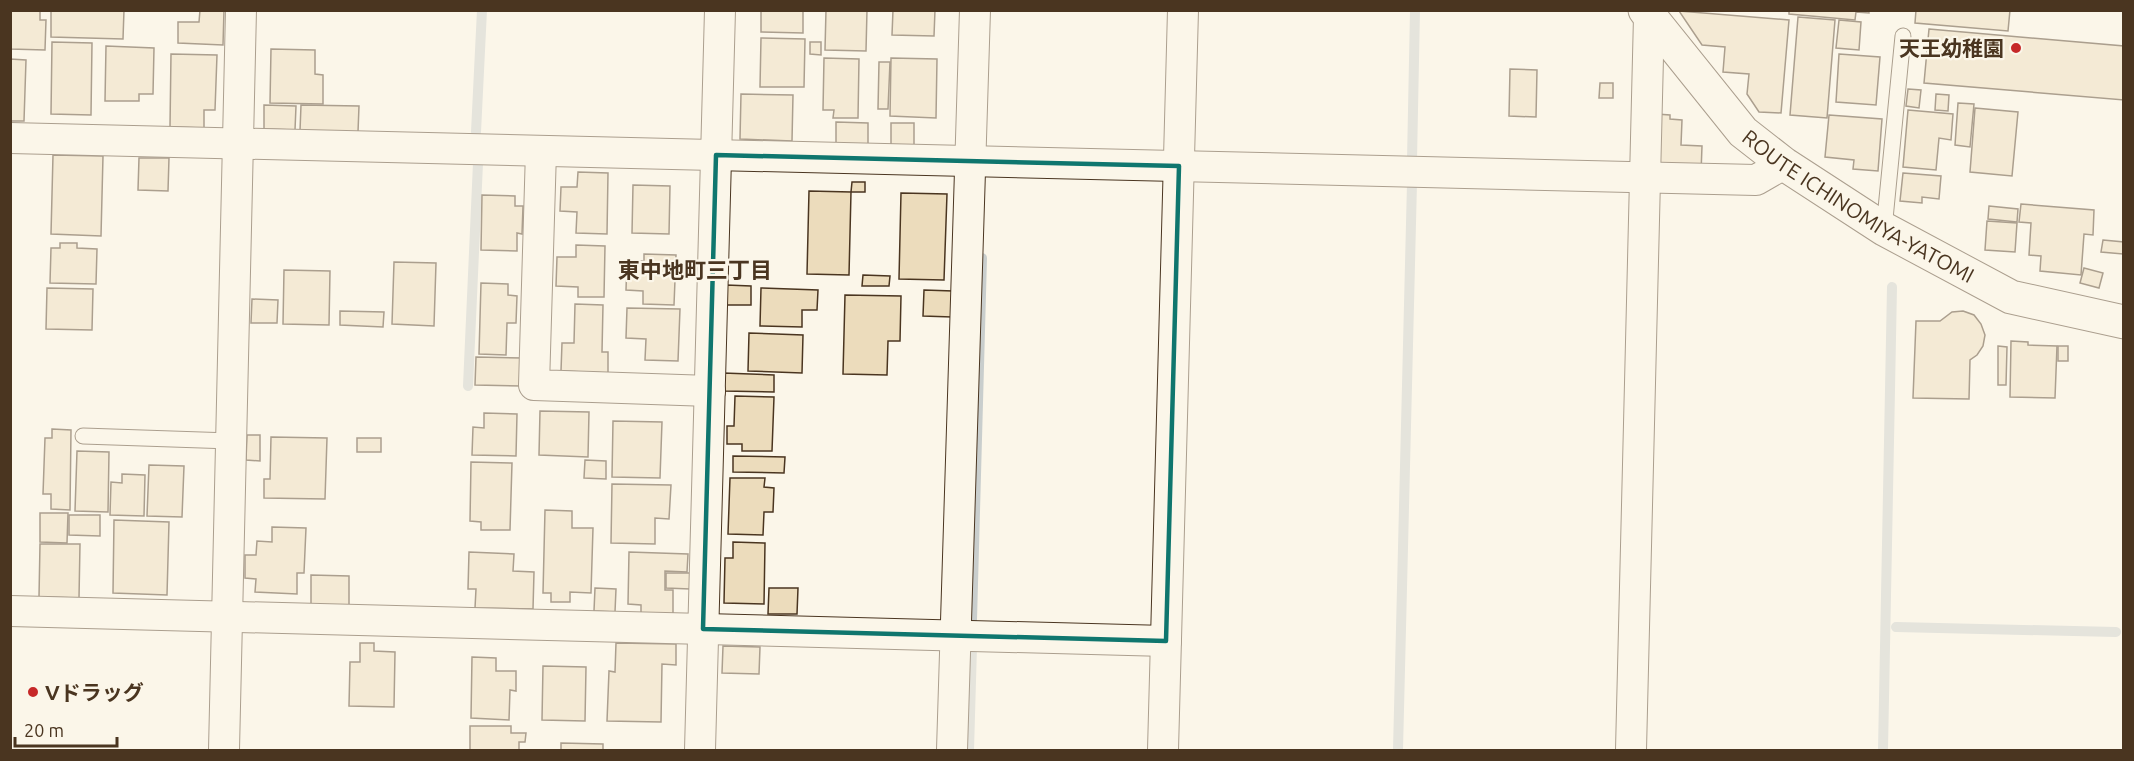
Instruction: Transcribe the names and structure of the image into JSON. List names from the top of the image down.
{
  "streets": {
    "main road": ["ROUTE ICHINOMIYA-YATOMI"]
  },
  "districts": ["東中地町三丁目"],
  "places": ["天王幼稚園", "Vドラッグ"],
  "scale_bar": "20 m"
}
